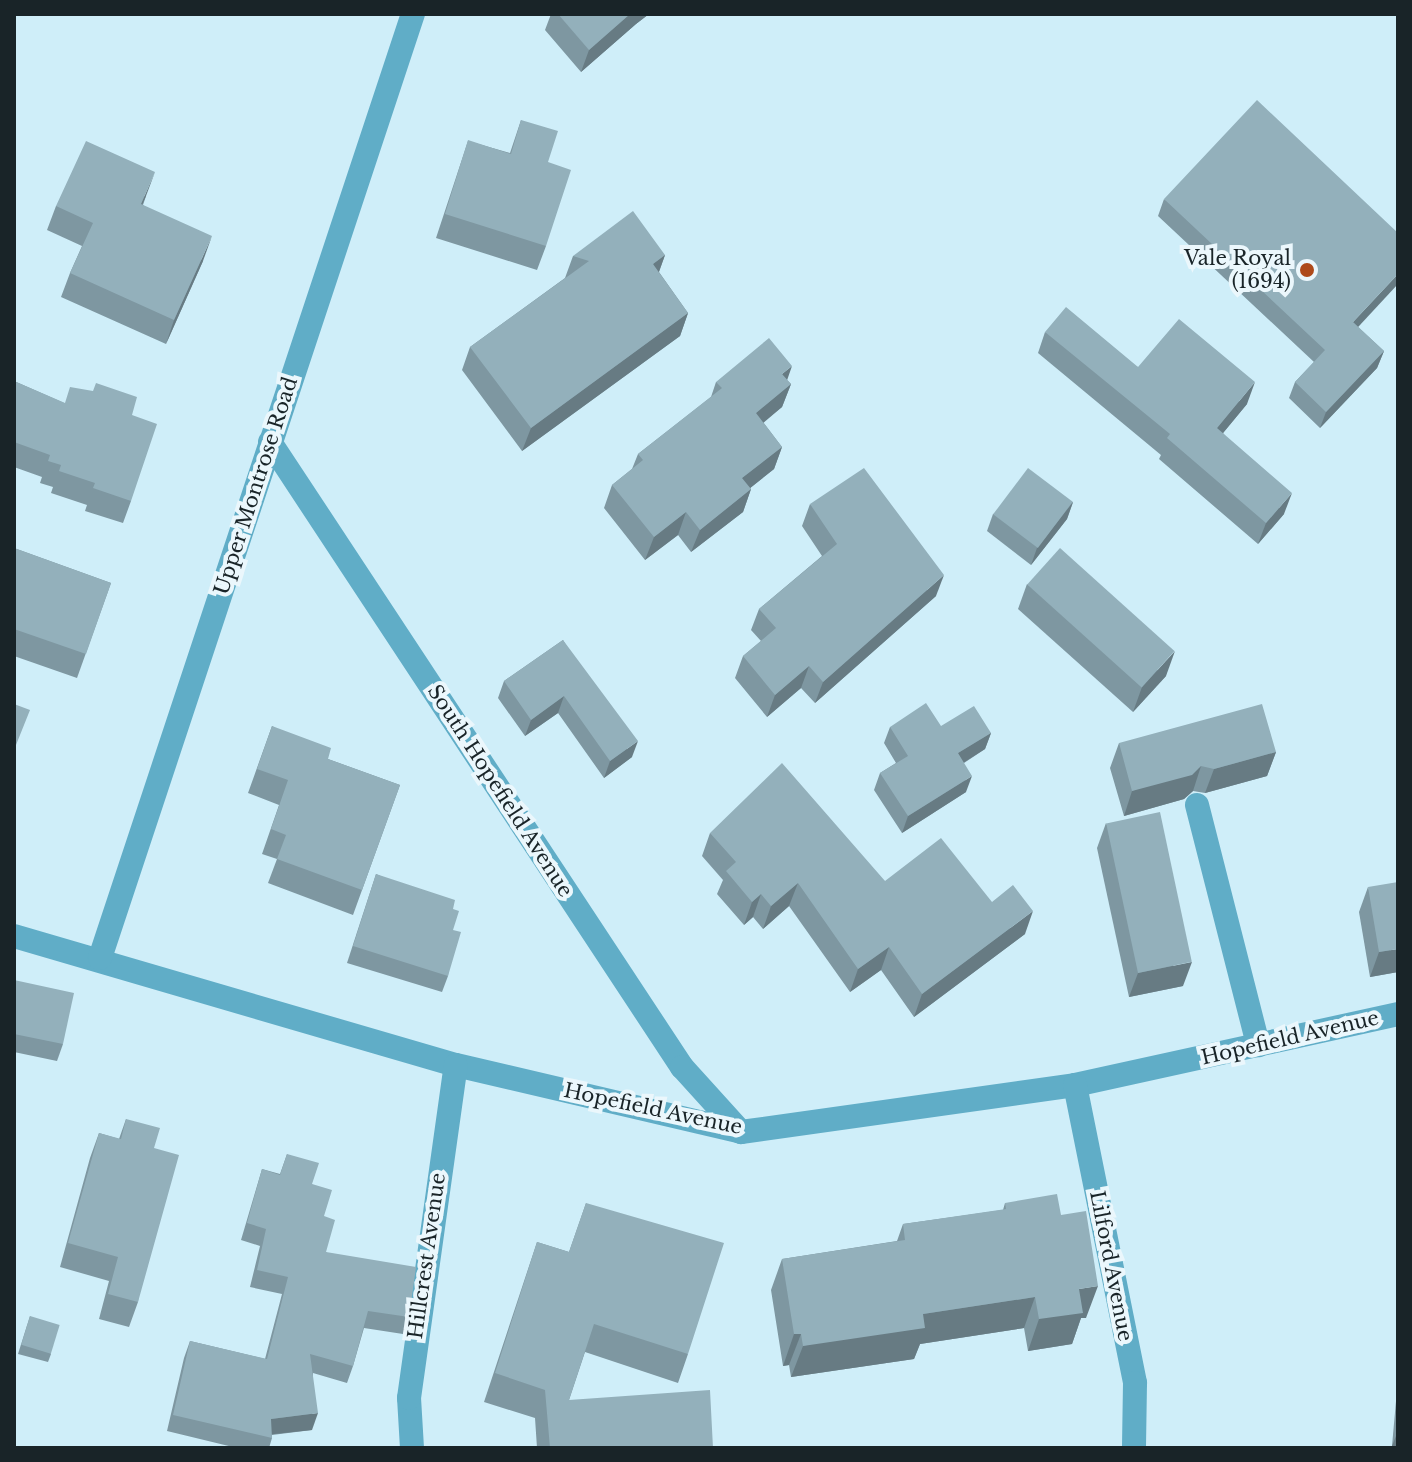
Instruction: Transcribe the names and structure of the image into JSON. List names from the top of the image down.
{
  "streets": {
    "street": [
      "Upper Montrose Road",
      "South Hopefield Avenue",
      "Hopefield Avenue",
      "Hillcrest Avenue",
      "Lilford Avenue"
    ]
  },
  "crossings": [
    ["Upper Montrose Road", "South Hopefield Avenue"],
    ["Upper Montrose Road", "Hopefield Avenue"],
    ["South Hopefield Avenue", "Hopefield Avenue"],
    ["Hopefield Avenue", "Hillcrest Avenue"],
    ["Hopefield Avenue", "Lilford Avenue"]
  ],
  "places": ["Vale Royal (1694)"]
}
